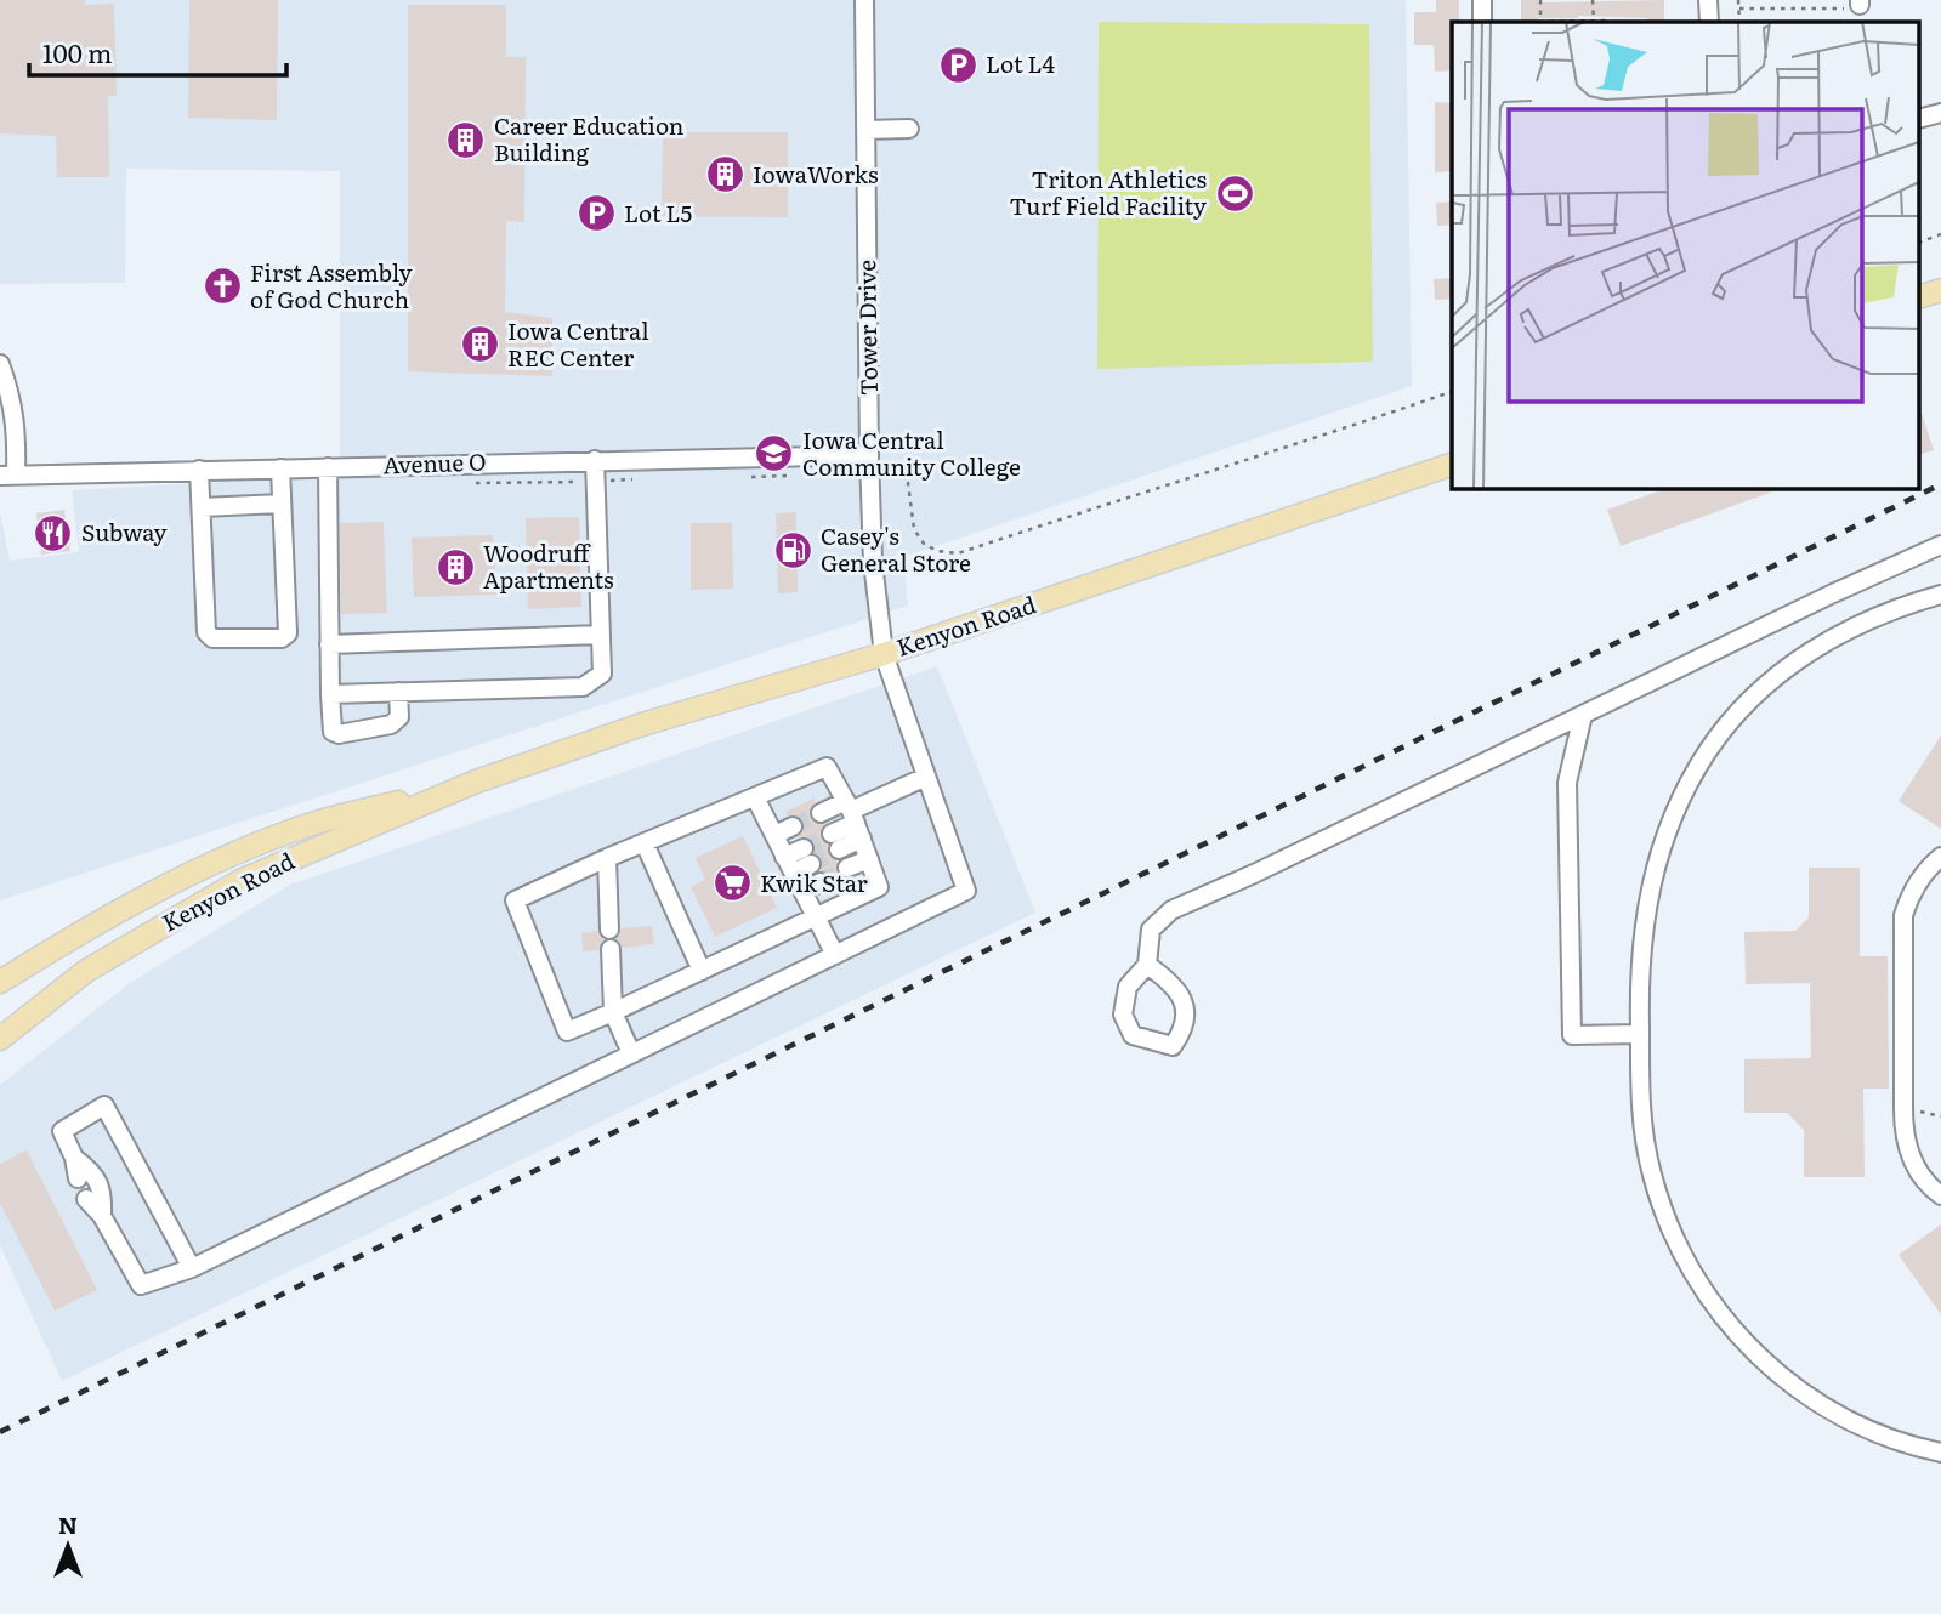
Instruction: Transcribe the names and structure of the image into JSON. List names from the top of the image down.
{
  "streets": {
    "main road": ["Kenyon Road"],
    "street": ["Tower Drive", "Avenue O"]
  },
  "crossings": [
    ["Tower Drive", "Avenue O"],
    ["Tower Drive", "Kenyon Road"]
  ],
  "places": {
    "parking": ["Lot L4", "Lot L5"],
    "building": [
      "Career Education Building",
      "IowaWorks",
      "Iowa Central REC Center",
      "Woodruff Apartments"
    ],
    "sports": ["Triton Athletics Turf Field Facility"],
    "church": ["First Assembly of God Church"],
    "school or university": ["Iowa Central Community College"],
    "restaurant": ["Subway"],
    "fuel station": ["Casey's General Store"],
    "supermarket": ["Kwik Star"]
  },
  "scale_bar": "100 m",
  "north": "top"
}
